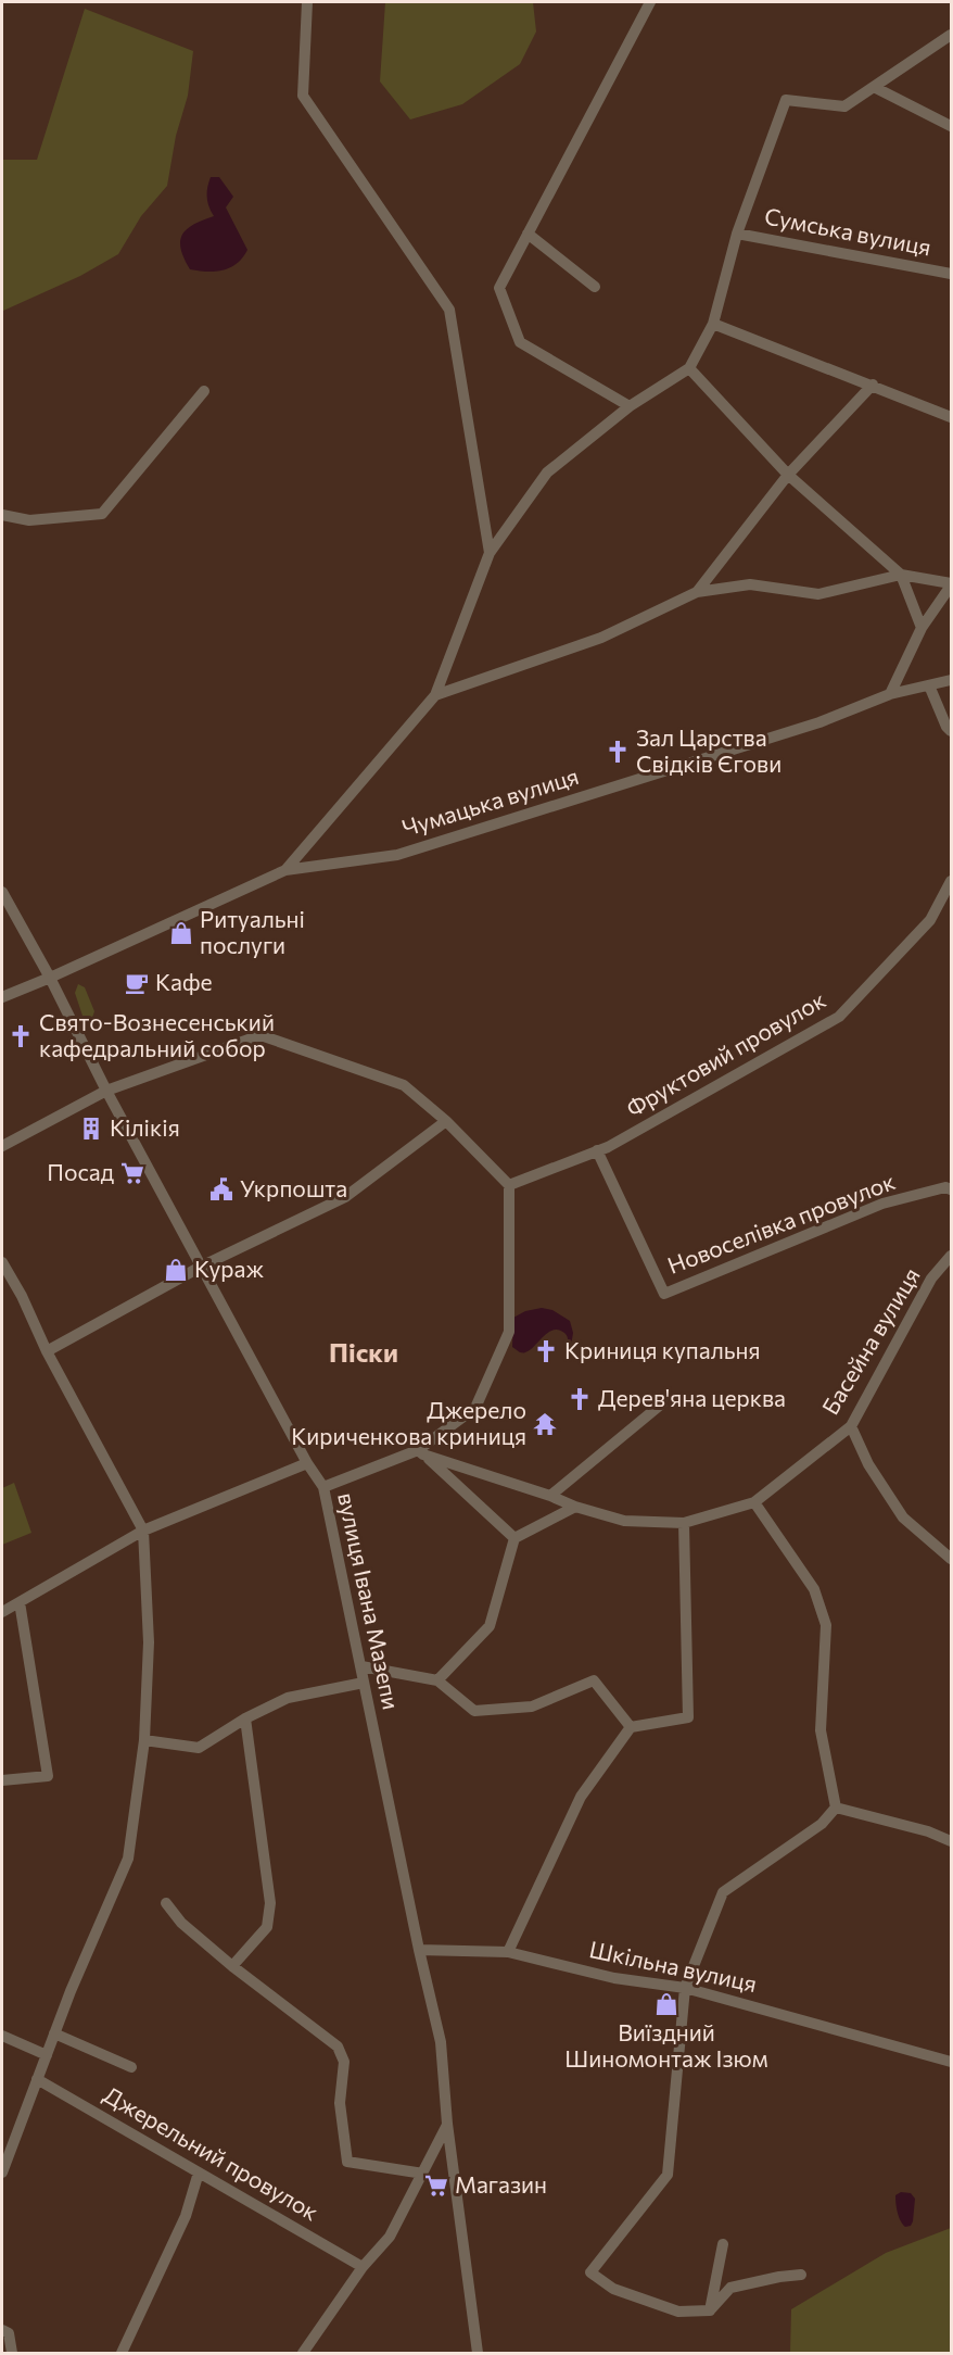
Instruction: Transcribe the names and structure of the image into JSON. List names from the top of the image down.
{
  "streets": {
    "street": [
      "Сумська вулиця",
      "Чумацька вулиця",
      "Фруктовий провулок",
      "Новоселівка провулок",
      "Басейна вулиця",
      "вулиця Івана Мазепи",
      "Шкільна вулиця",
      "Джерельний провулок"
    ]
  },
  "crossings": [
    ["Чумацька вулиця", "вулиця Івана Мазепи"],
    ["Фруктовий провулок", "Новоселівка провулок"],
    ["вулиця Івана Мазепи", "Шкільна вулиця"]
  ],
  "districts": ["Піски"],
  "places": {
    "church": [
      "Зал Царства Свідків Єгови",
      "Свято-Вознесенський кафедральний собор",
      "Криниця купальня",
      "Дерев'яна церква"
    ],
    "shop": ["Ритуальні послуги", "Кураж", "Виїздний Шиномонтаж Ізюм"],
    "cafe": ["Кафе"],
    "building": ["Кілікія"],
    "supermarket": ["Посад", "Магазин"],
    "public building": ["Укрпошта"],
    "temple": ["Джерело Кириченкова криниця"]
  }
}
